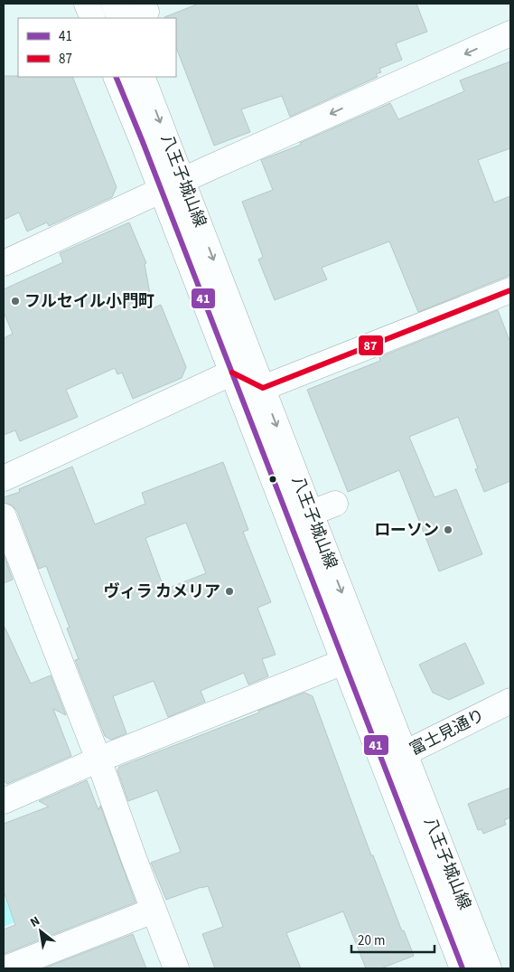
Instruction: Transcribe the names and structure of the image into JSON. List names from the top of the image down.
{
  "streets": {
    "street": ["八王子城山線", "富士見通り"]
  },
  "crossings": [
    ["八王子城山線", "富士見通り"]
  ],
  "places": ["フルセイル小門町", "ローソン", "ヴィラ カメリア"],
  "lines": ["transit line 41", "transit line 87"],
  "legend": ["41", "87"],
  "scale_bar": "20 m",
  "north": "top left"
}
